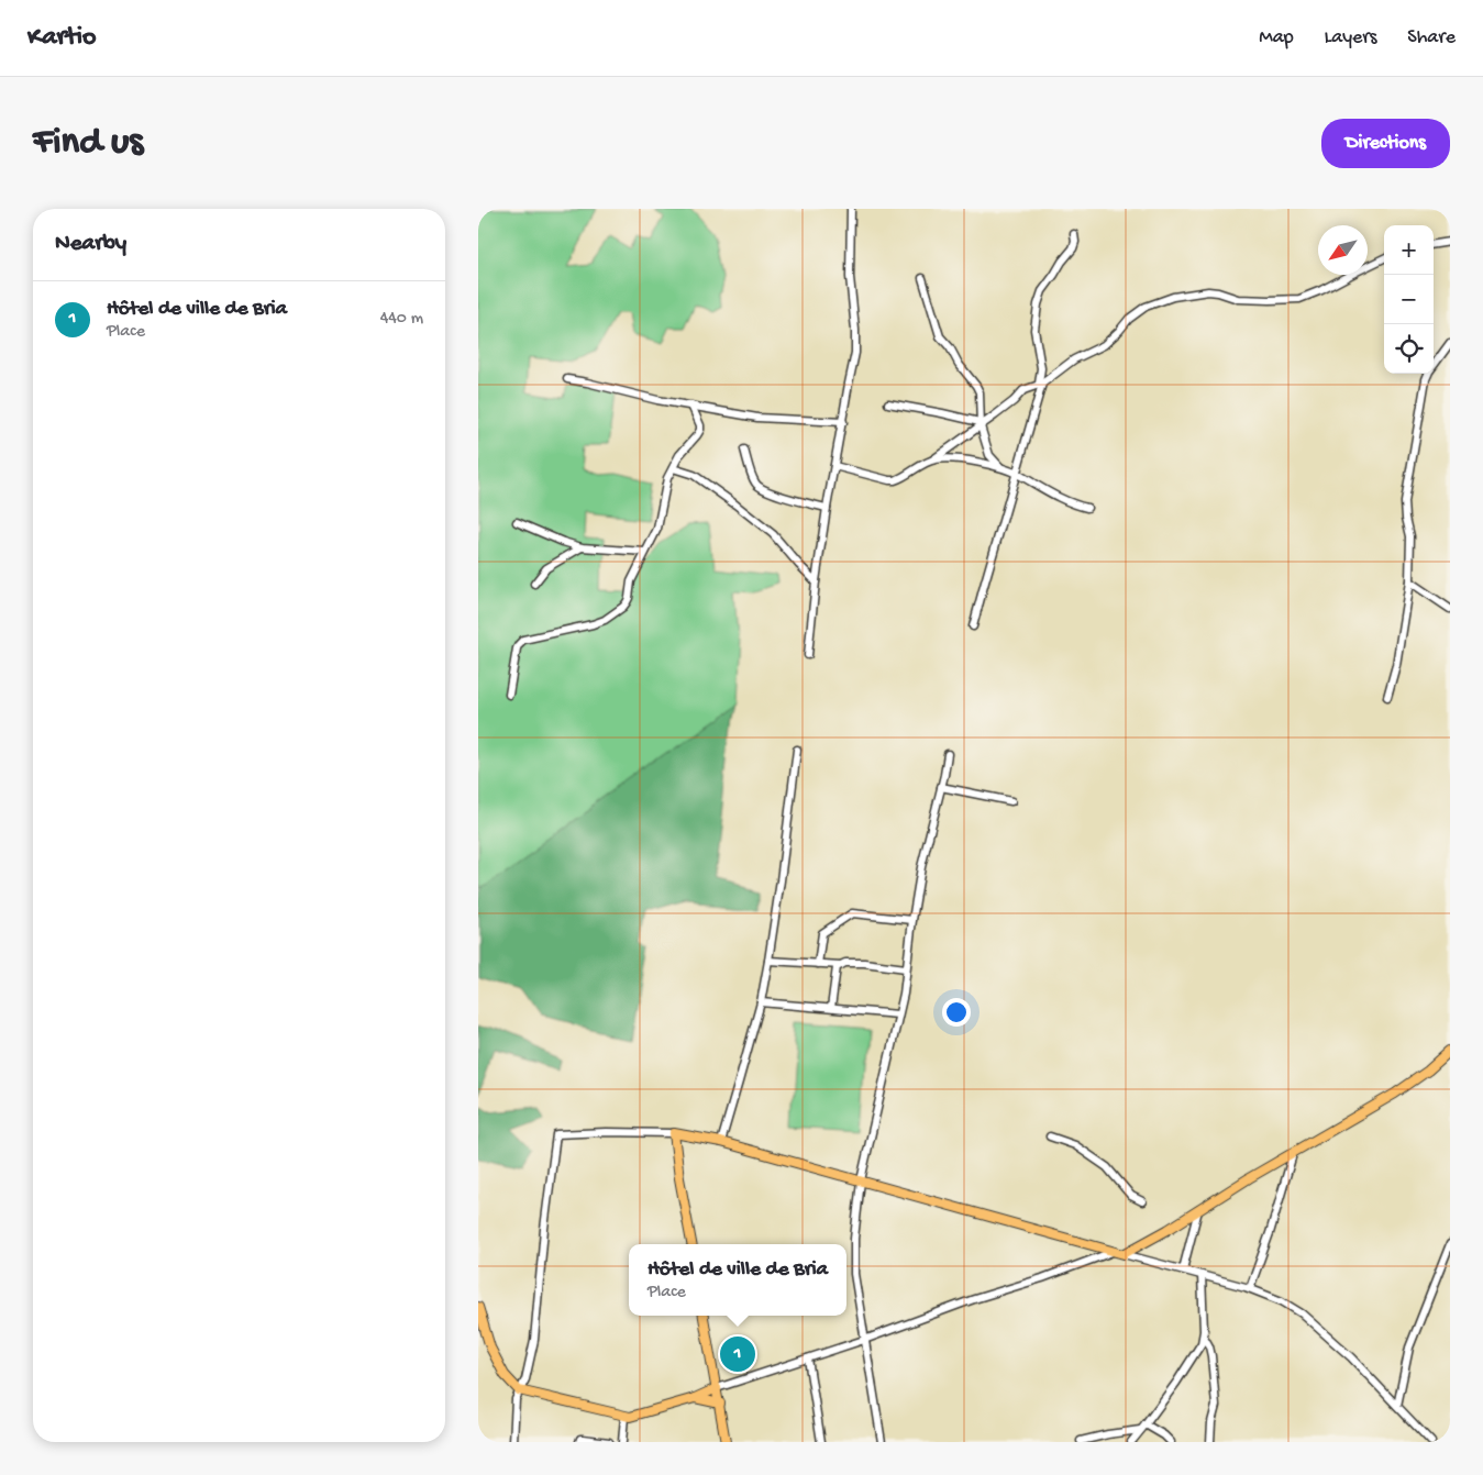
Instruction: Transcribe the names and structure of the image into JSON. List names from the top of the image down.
{
  "north": "bottom left",
  "page": {
    "header": "Kartio",
    "nav": ["Map", "Layers", "Share"],
    "buttons": "Directions",
    "title": "Find us",
    "heading": "Nearby",
    "map_buttons": ["+", "−"],
    "list": [
      {
        "mark": "1",
        "name": "Hôtel de ville de Bria",
        "note": "Place",
        "value": "440 m"
      }
    ],
    "popup": ["Hôtel de ville de Bria", "Place"],
    "pins": "1"
  }
}
